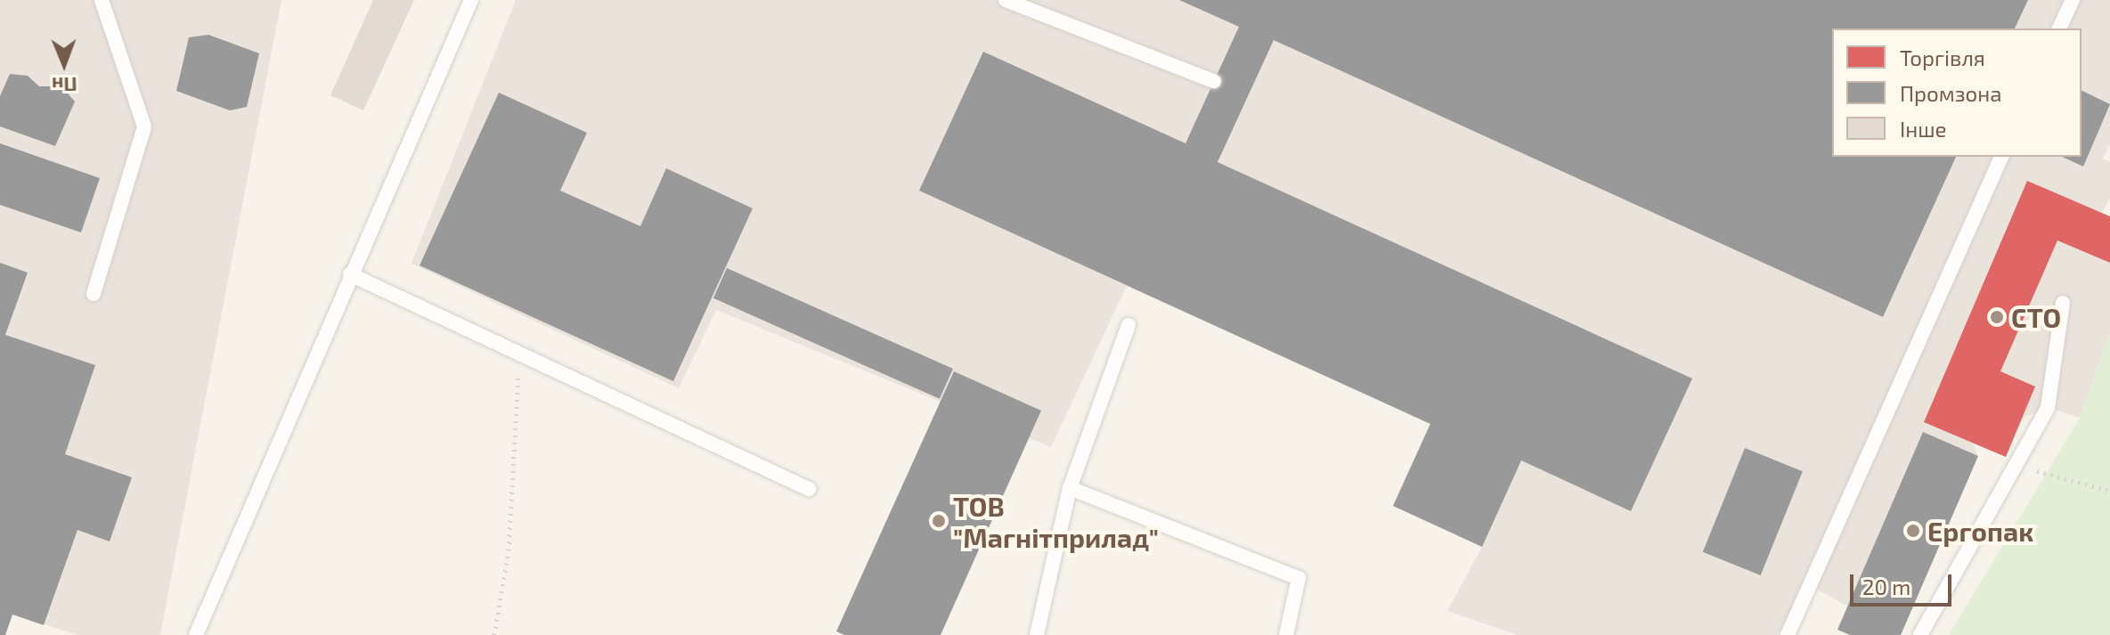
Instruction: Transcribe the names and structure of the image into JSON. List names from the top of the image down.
{
  "places": ["СТО", "ТОВ \"Магнітприлад\"", "Ергопак"],
  "legend": ["Торгівля", "Промзона", "Інше"],
  "scale_bar": "20 m",
  "north": "bottom"
}
